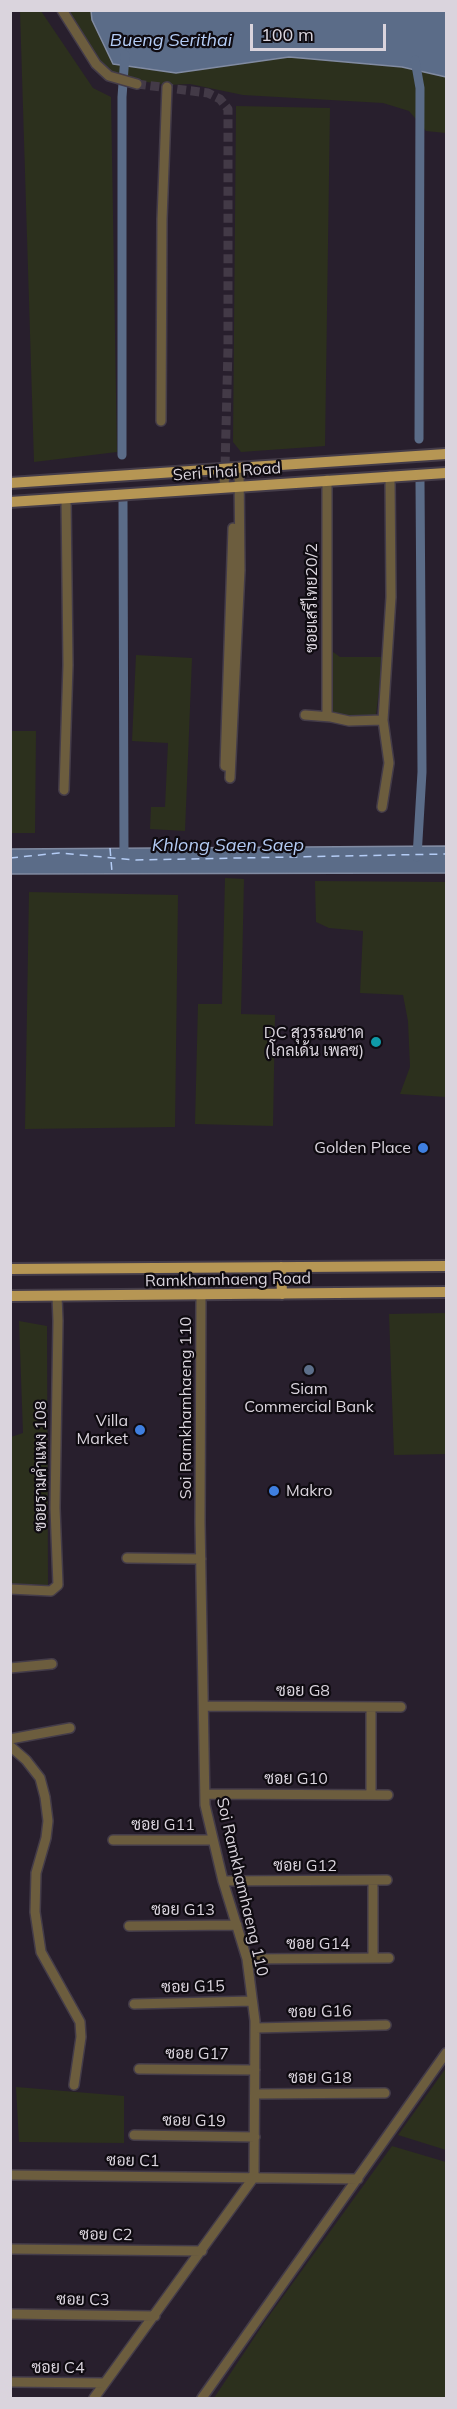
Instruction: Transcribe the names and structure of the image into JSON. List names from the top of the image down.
{
  "streets": {
    "main road": ["Seri Thai Road", "Ramkhamhaeng Road"],
    "street": [
      "ซอยเสรีไทย20/2",
      "Soi Ramkhamhaeng 110",
      "ซอยรามคำแหง 108",
      "ซอย G8",
      "ซอย G10",
      "ซอย G11",
      "ซอย G12",
      "ซอย G13",
      "ซอย G14",
      "ซอย G15",
      "ซอย G16",
      "ซอย G17",
      "ซอย G18",
      "ซอย G19",
      "ซอย C1",
      "ซอย C2",
      "ซอย C3",
      "ซอย C4"
    ]
  },
  "crossings": [
    ["Seri Thai Road", "ซอยเสรีไทย20/2"],
    ["Ramkhamhaeng Road", "Soi Ramkhamhaeng 110"],
    ["Ramkhamhaeng Road", "ซอยรามคำแหง 108"],
    ["Soi Ramkhamhaeng 110", "ซอย G8"],
    ["Soi Ramkhamhaeng 110", "ซอย G10"],
    ["Soi Ramkhamhaeng 110", "ซอย G11"],
    ["Soi Ramkhamhaeng 110", "ซอย G12"],
    ["Soi Ramkhamhaeng 110", "ซอย G13"],
    ["Soi Ramkhamhaeng 110", "ซอย G14"],
    ["Soi Ramkhamhaeng 110", "ซอย G15"],
    ["Soi Ramkhamhaeng 110", "ซอย G16"],
    ["Soi Ramkhamhaeng 110", "ซอย G17"],
    ["Soi Ramkhamhaeng 110", "ซอย G18"],
    ["Soi Ramkhamhaeng 110", "ซอย G19"],
    ["Soi Ramkhamhaeng 110", "ซอย C1"]
  ],
  "water": ["Bueng Serithai", "Khlong Saen Saep"],
  "places": [
    "DC สุวรรณชาด (โกลเด้น เพลซ)",
    "Golden Place",
    "Siam Commercial Bank",
    "Villa Market",
    "Makro"
  ],
  "scale_bar": "100 m"
}
